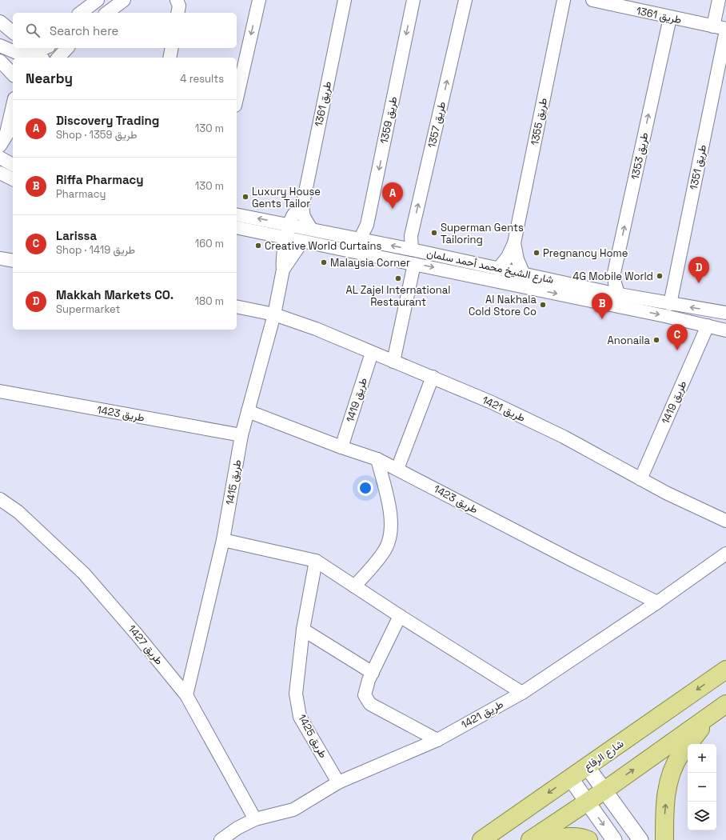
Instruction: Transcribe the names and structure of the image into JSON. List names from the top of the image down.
{
  "streets": {
    "main road": ["شارع الرفاع"],
    "street": [
      "طريق 1361",
      "طريق 1359",
      "طريق 1355",
      "طريق 1357",
      "طريق 1353",
      "طريق 1351",
      "شارع الشيخ محمد أحمد سلمان",
      "طريق 1419",
      "طريق 1421",
      "طريق 1423",
      "طريق 1415",
      "طريق 1427",
      "طريق 1425"
    ]
  },
  "crossings": [
    ["طريق 1361", "طريق 1353"],
    ["طريق 1361", "طريق 1351"],
    ["طريق 1361", "شارع الشيخ محمد أحمد سلمان"],
    ["طريق 1361", "طريق 1415"],
    ["طريق 1359", "شارع الشيخ محمد أحمد سلمان"],
    ["طريق 1355", "شارع الشيخ محمد أحمد سلمان"],
    ["طريق 1357", "شارع الشيخ محمد أحمد سلمان"],
    ["طريق 1353", "شارع الشيخ محمد أحمد سلمان"],
    ["طريق 1351", "شارع الشيخ محمد أحمد سلمان"],
    ["شارع الشيخ محمد أحمد سلمان", "طريق 1419"],
    ["شارع الشيخ محمد أحمد سلمان", "طريق 1415"],
    ["طريق 1419", "طريق 1421"],
    ["طريق 1419", "طريق 1423"],
    ["طريق 1421", "طريق 1423"],
    ["طريق 1421", "طريق 1415"],
    ["طريق 1421", "طريق 1427"],
    ["طريق 1421", "طريق 1425"],
    ["طريق 1423", "طريق 1415"],
    ["طريق 1415", "طريق 1427"]
  ],
  "one_way": ["طريق 1359", "طريق 1357", "طريق 1353"],
  "places": [
    "Luxury House Gents Tailor",
    "Superman Gents Tailoring",
    "Creative World Curtains",
    "Pregnancy Home",
    "Malaysia Corner",
    "4G Mobile World",
    "AL Zajel International Restaurant",
    "Al Nakhala Cold Store Co",
    "Anonaila"
  ],
  "page": {
    "search": "Search here",
    "heading": ["Nearby", "4 results"],
    "list": [
      {
        "mark": "A",
        "name": "Discovery Trading",
        "note": "Shop · طريق 1359",
        "value": "130 m"
      },
      {
        "mark": "B",
        "name": "Riffa Pharmacy",
        "note": "Pharmacy",
        "value": "130 m"
      },
      {
        "mark": "C",
        "name": "Larissa",
        "note": "Shop · طريق 1419",
        "value": "160 m"
      },
      {
        "mark": "D",
        "name": "Makkah Markets CO.",
        "note": "Supermarket",
        "value": "180 m"
      }
    ],
    "pins": [
      "A",
      "D",
      "B",
      "C"
    ],
    "map_buttons": ["+", "−"]
  }
}
